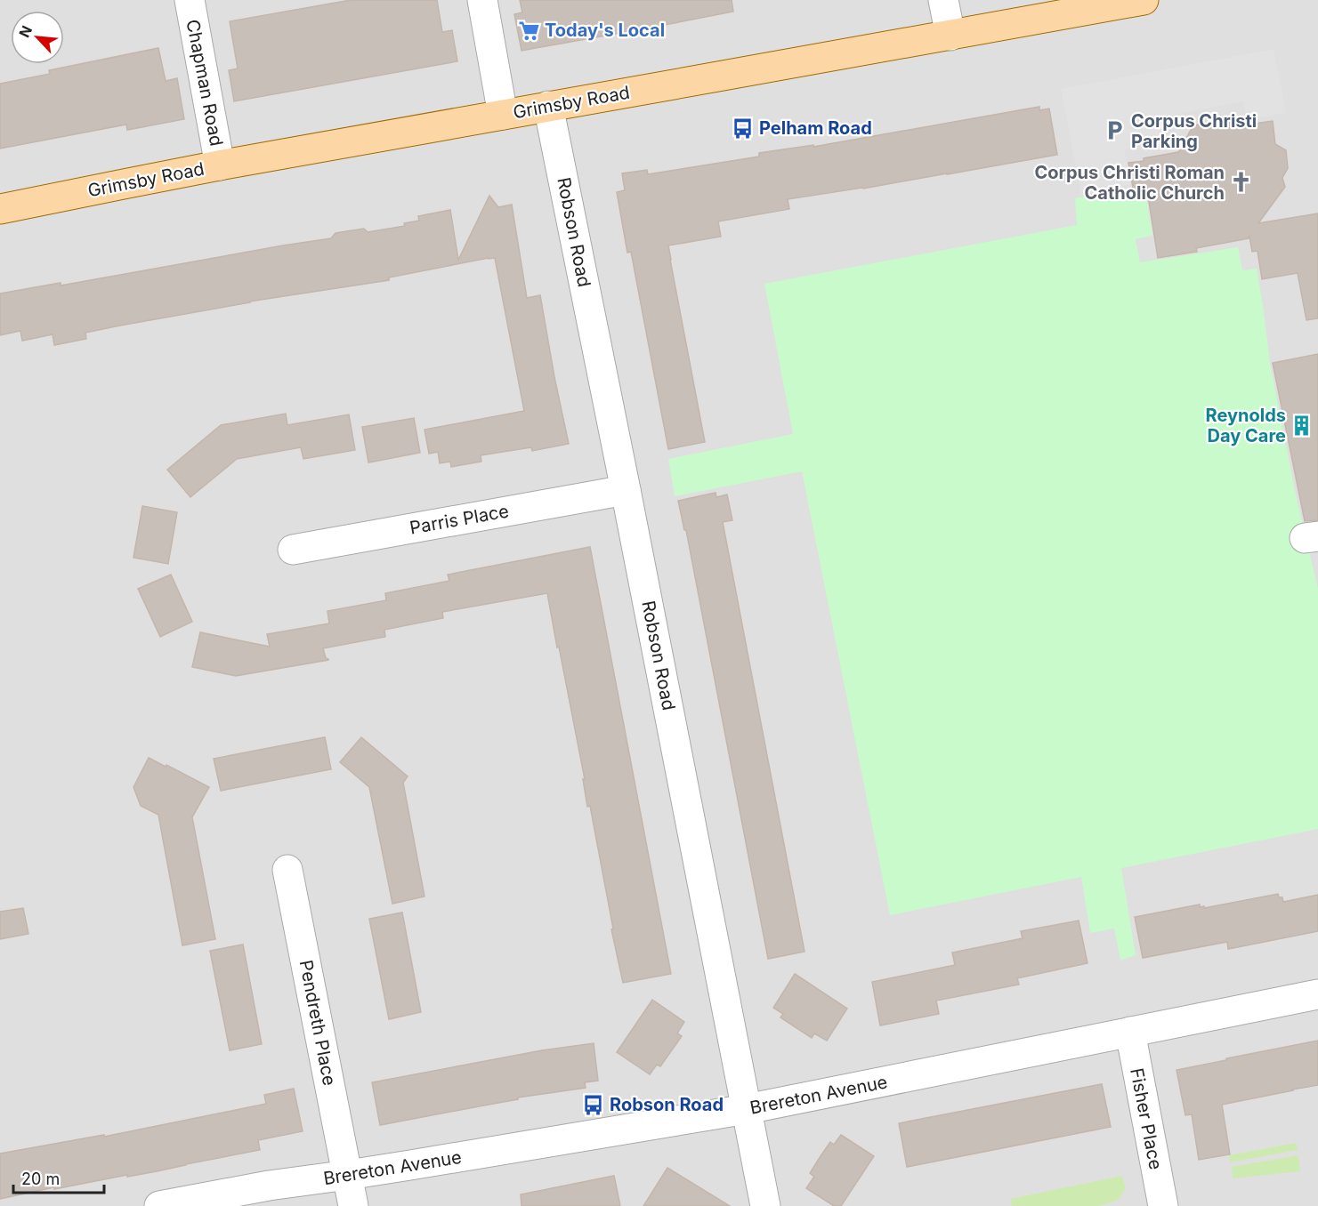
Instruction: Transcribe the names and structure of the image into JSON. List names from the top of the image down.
{
  "streets": {
    "main road": ["Grimsby Road"],
    "street": [
      "Chapman Road",
      "Robson Road",
      "Parris Place",
      "Pendreth Place",
      "Brereton Avenue",
      "Fisher Place"
    ]
  },
  "crossings": [
    ["Chapman Road", "Grimsby Road"],
    ["Grimsby Road", "Robson Road"],
    ["Robson Road", "Parris Place"],
    ["Robson Road", "Brereton Avenue"],
    ["Pendreth Place", "Brereton Avenue"],
    ["Brereton Avenue", "Fisher Place"]
  ],
  "places": {
    "supermarket": ["Today's Local"],
    "bus stop": ["Pelham Road", "Robson Road"],
    "parking": ["Corpus Christi Parking"],
    "church": ["Corpus Christi Roman Catholic Church"],
    "building": ["Reynolds Day Care"]
  },
  "scale_bar": "20 m",
  "north": "top left"
}
